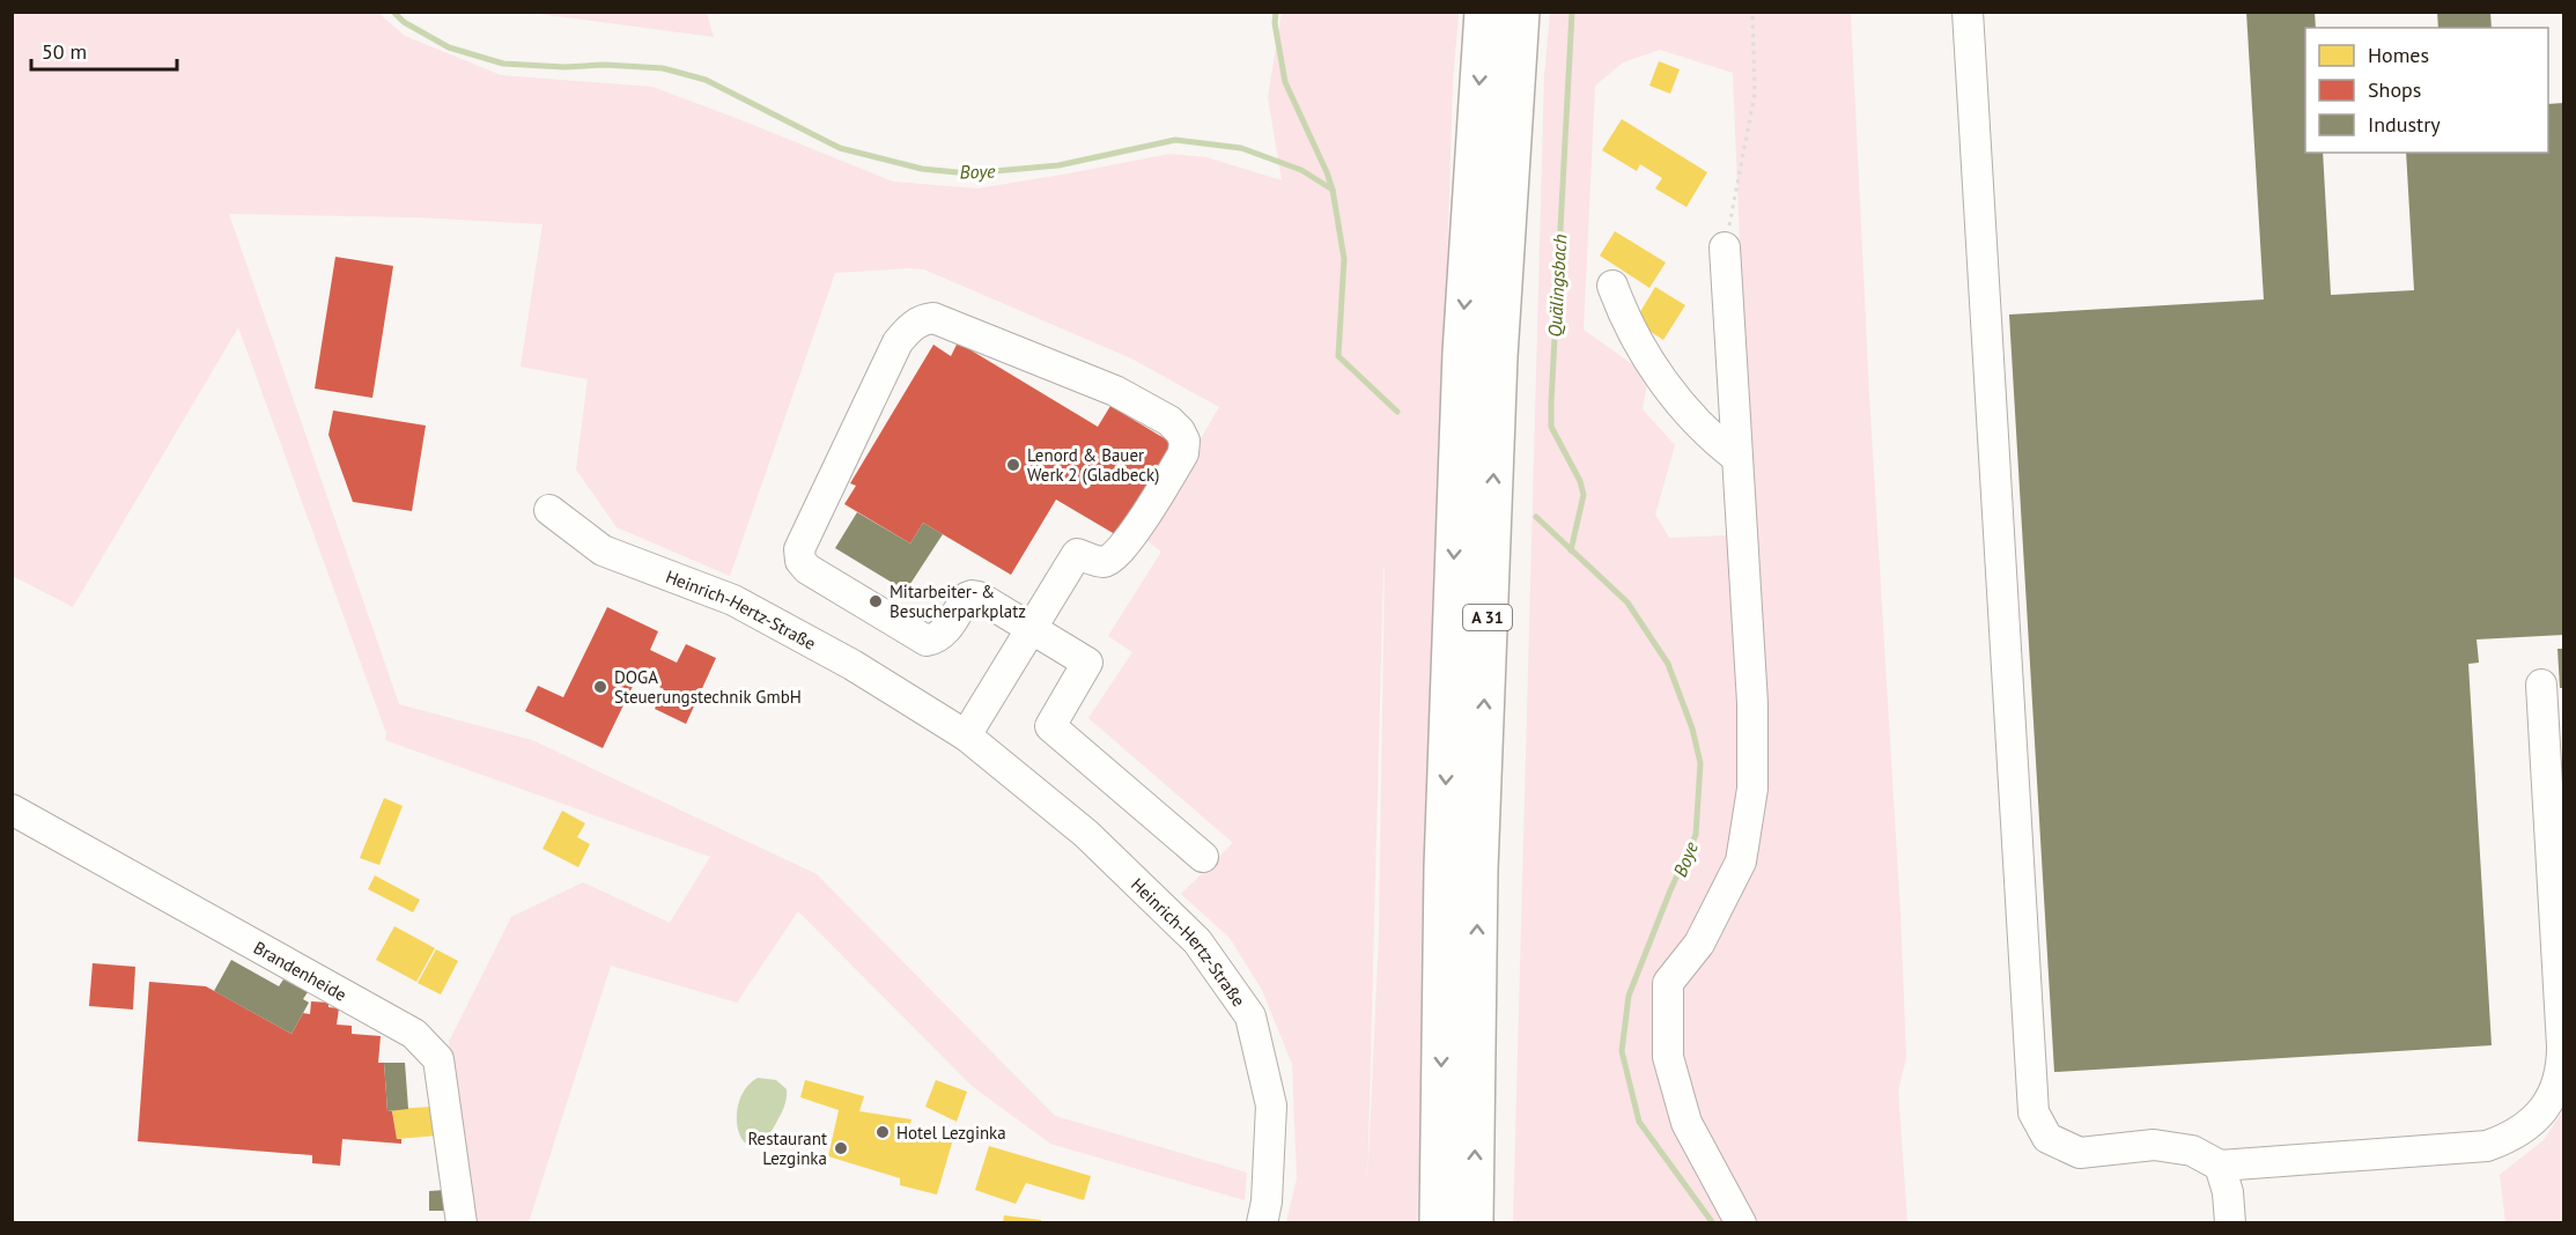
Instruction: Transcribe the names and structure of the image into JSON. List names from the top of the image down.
{
  "streets": {
    "highway": ["A 31"],
    "street": ["Heinrich-Hertz-Straße", "Brandenheide"]
  },
  "water": ["Boye", "Quälingsbach"],
  "places": [
    "Lenord & Bauer Werk 2 (Gladbeck)",
    "Mitarbeiter- & Besucherparkplatz",
    "DOGA Steuerungstechnik GmbH",
    "Hotel Lezginka",
    "Restaurant Lezginka"
  ],
  "legend": ["Homes", "Shops", "Industry"],
  "scale_bar": "50 m"
}
